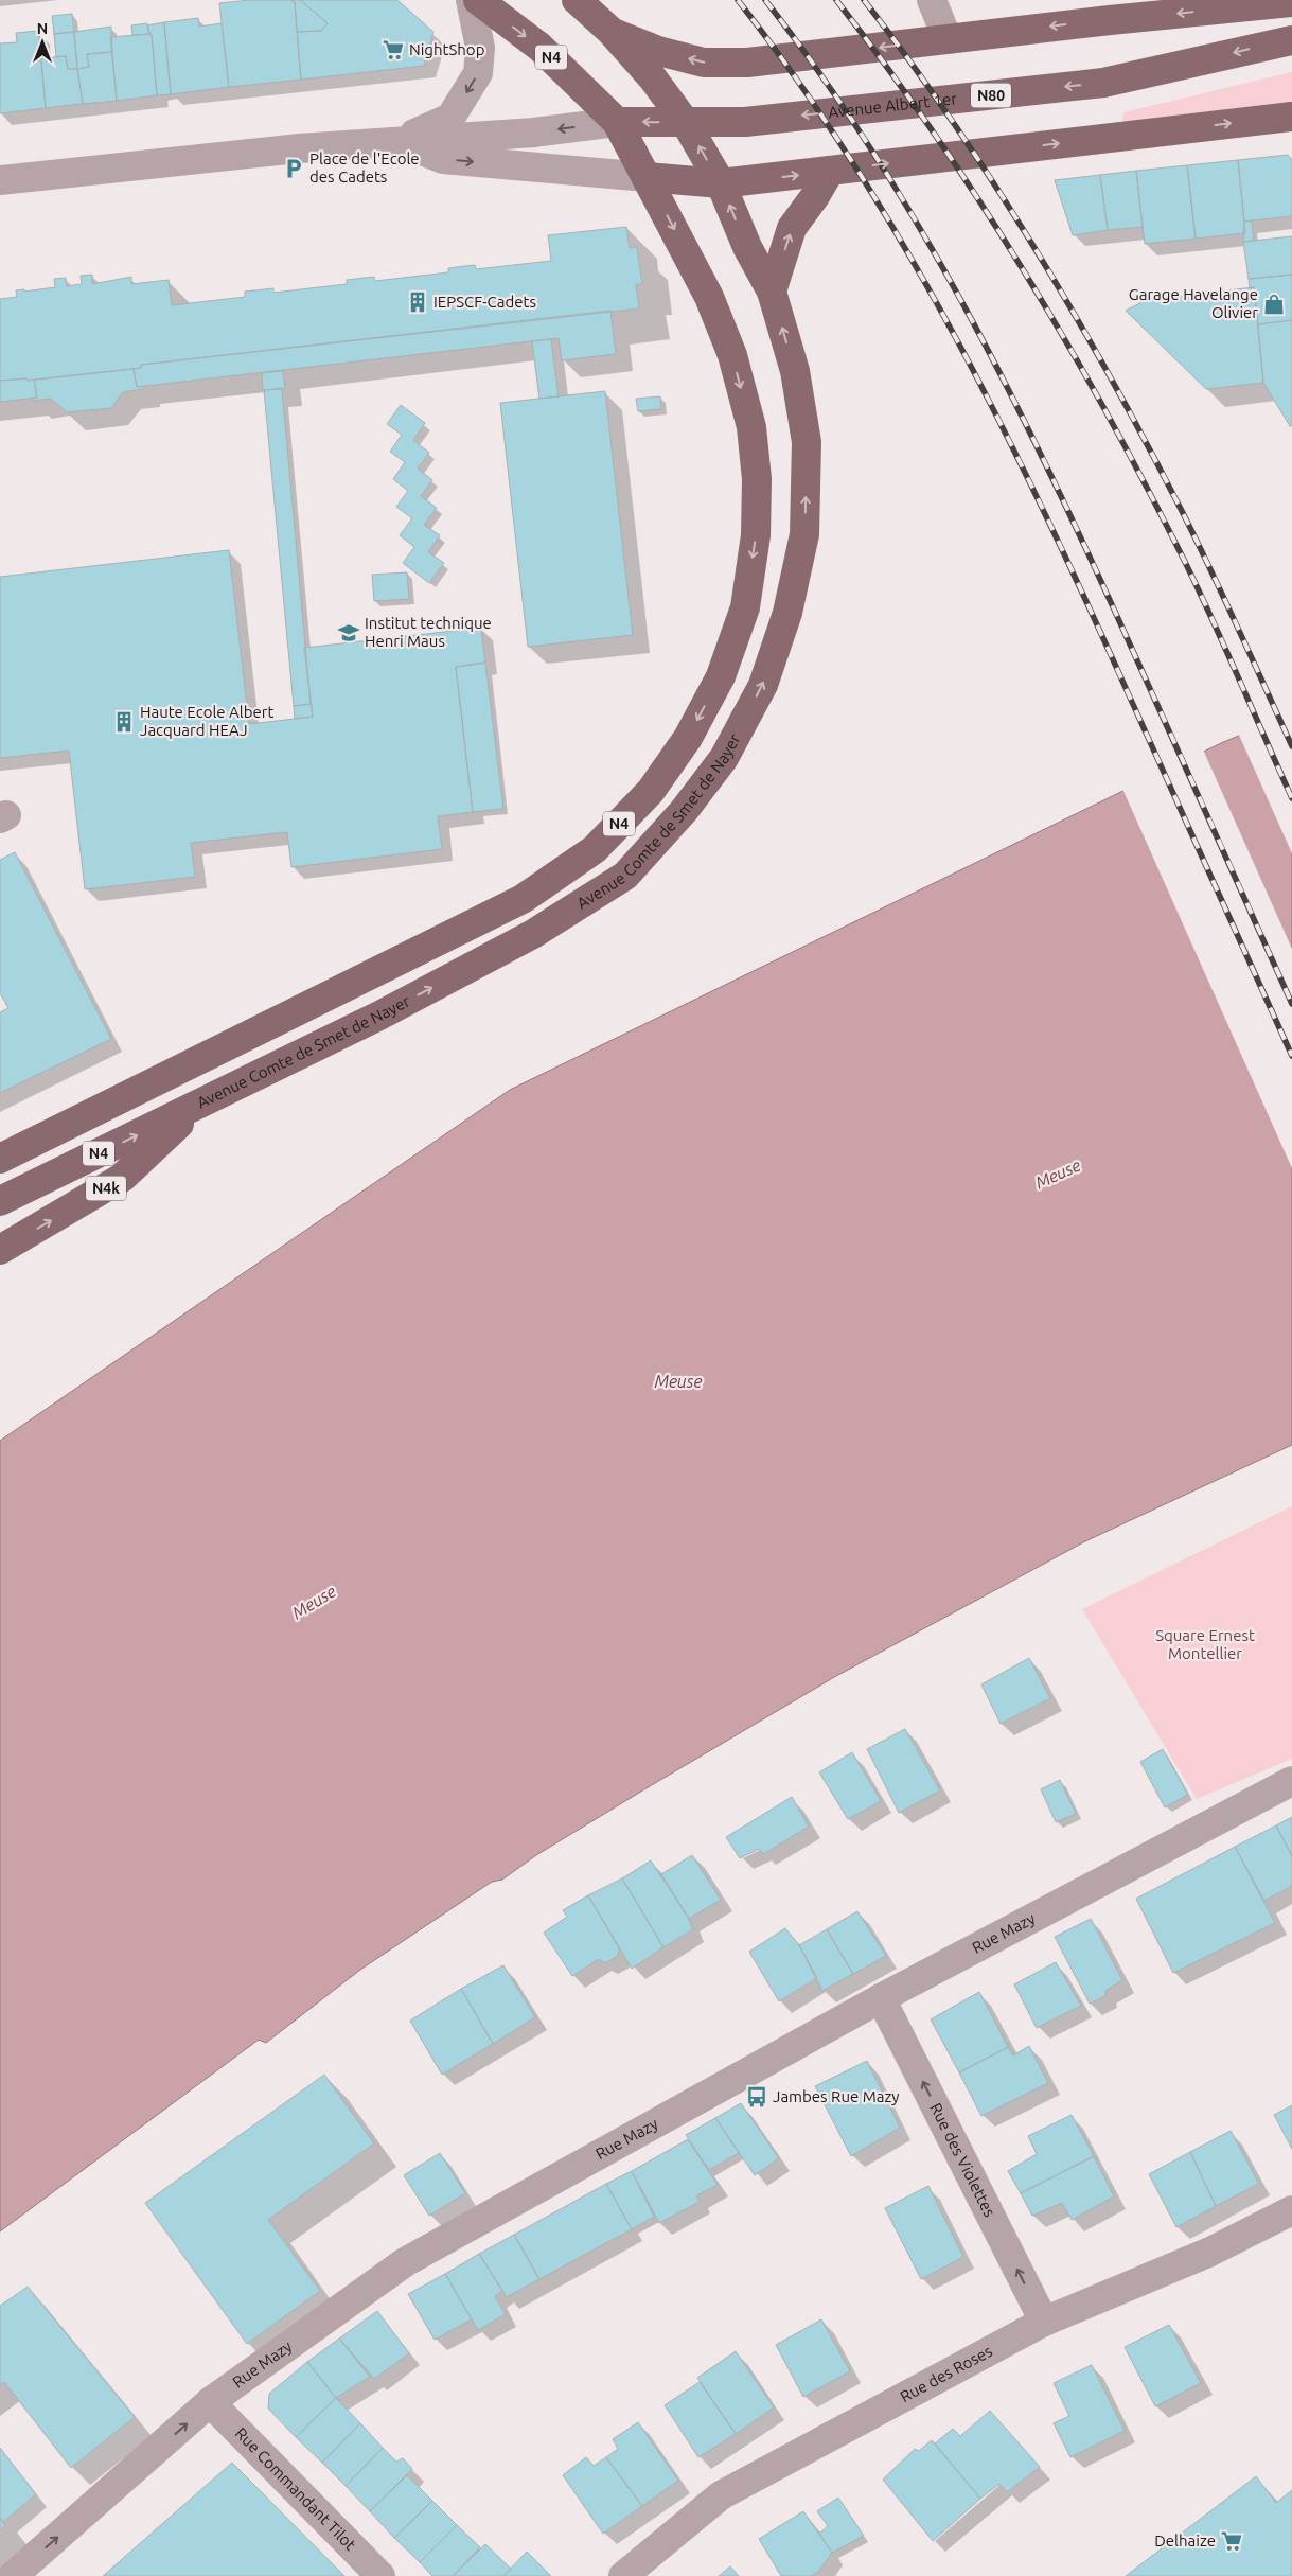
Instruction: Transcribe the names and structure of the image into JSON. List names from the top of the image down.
{
  "streets": {
    "main road": [
      "N4",
      "N80",
      "Avenue Albert 1er",
      "Avenue Comte de Smet de Nayer",
      "N4k"
    ],
    "street": [
      "Rue Mazy",
      "Rue des Violettes",
      "Rue des Roses",
      "Rue Commandant Tilot"
    ]
  },
  "crossings": [
    ["N4", "Avenue Albert 1er"],
    ["N4", "Avenue Comte de Smet de Nayer"],
    ["Avenue Albert 1er", "Avenue Comte de Smet de Nayer"],
    ["Avenue Comte de Smet de Nayer", "N4k"],
    ["Rue Mazy", "Rue des Violettes"],
    ["Rue Mazy", "Rue Commandant Tilot"],
    ["Rue des Violettes", "Rue des Roses"]
  ],
  "one_way": ["Rue des Violettes"],
  "water": ["Meuse"],
  "parks": ["Square Ernest Montellier"],
  "places": {
    "supermarket": ["NightShop", "Delhaize"],
    "parking": ["Place de l'Ecole des Cadets"],
    "building": ["IEPSCF-Cadets", "Haute Ecole Albert Jacquard HEAJ"],
    "shop": ["Garage Havelange Olivier"],
    "school or university": ["Institut technique Henri Maus"],
    "bus stop": ["Jambes Rue Mazy"]
  },
  "north": "top"
}
